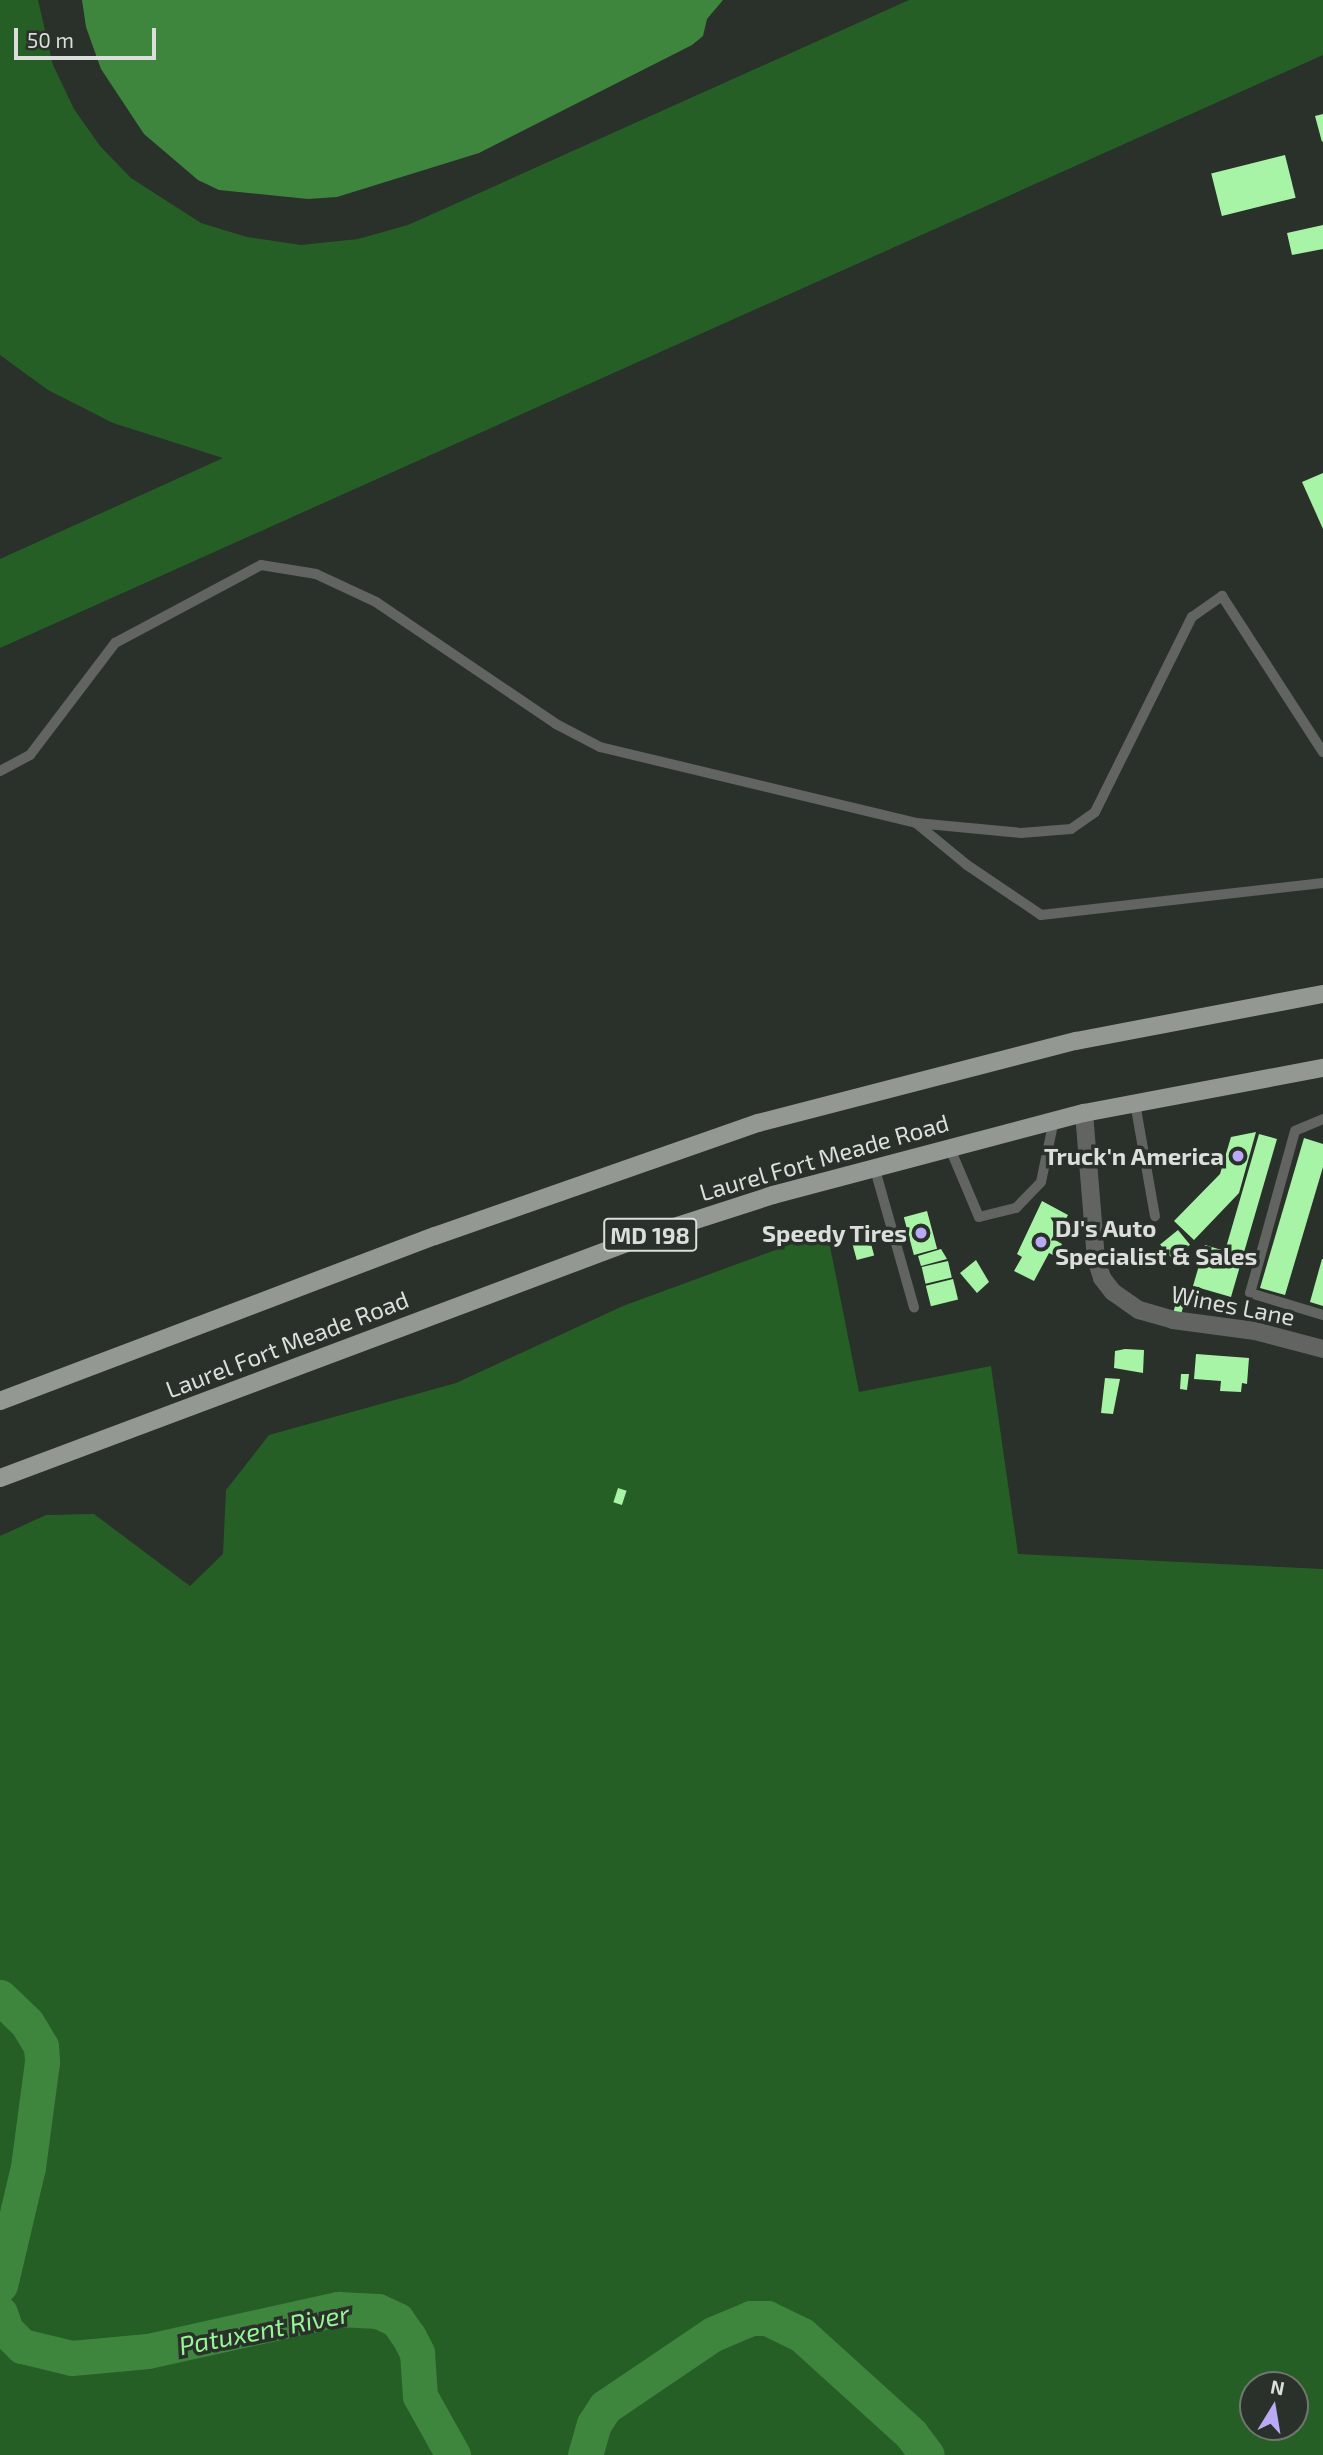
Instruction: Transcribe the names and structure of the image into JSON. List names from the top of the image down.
{
  "streets": {
    "main road": ["Laurel Fort Meade Road", "MD 198"],
    "street": ["Wines Lane"]
  },
  "crossings": [
    ["Laurel Fort Meade Road", "Wines Lane"]
  ],
  "water": ["Patuxent River"],
  "places": ["Truck'n America", "Speedy Tires", "DJ's Auto Specialist & Sales"],
  "scale_bar": "50 m",
  "north": "top"
}
